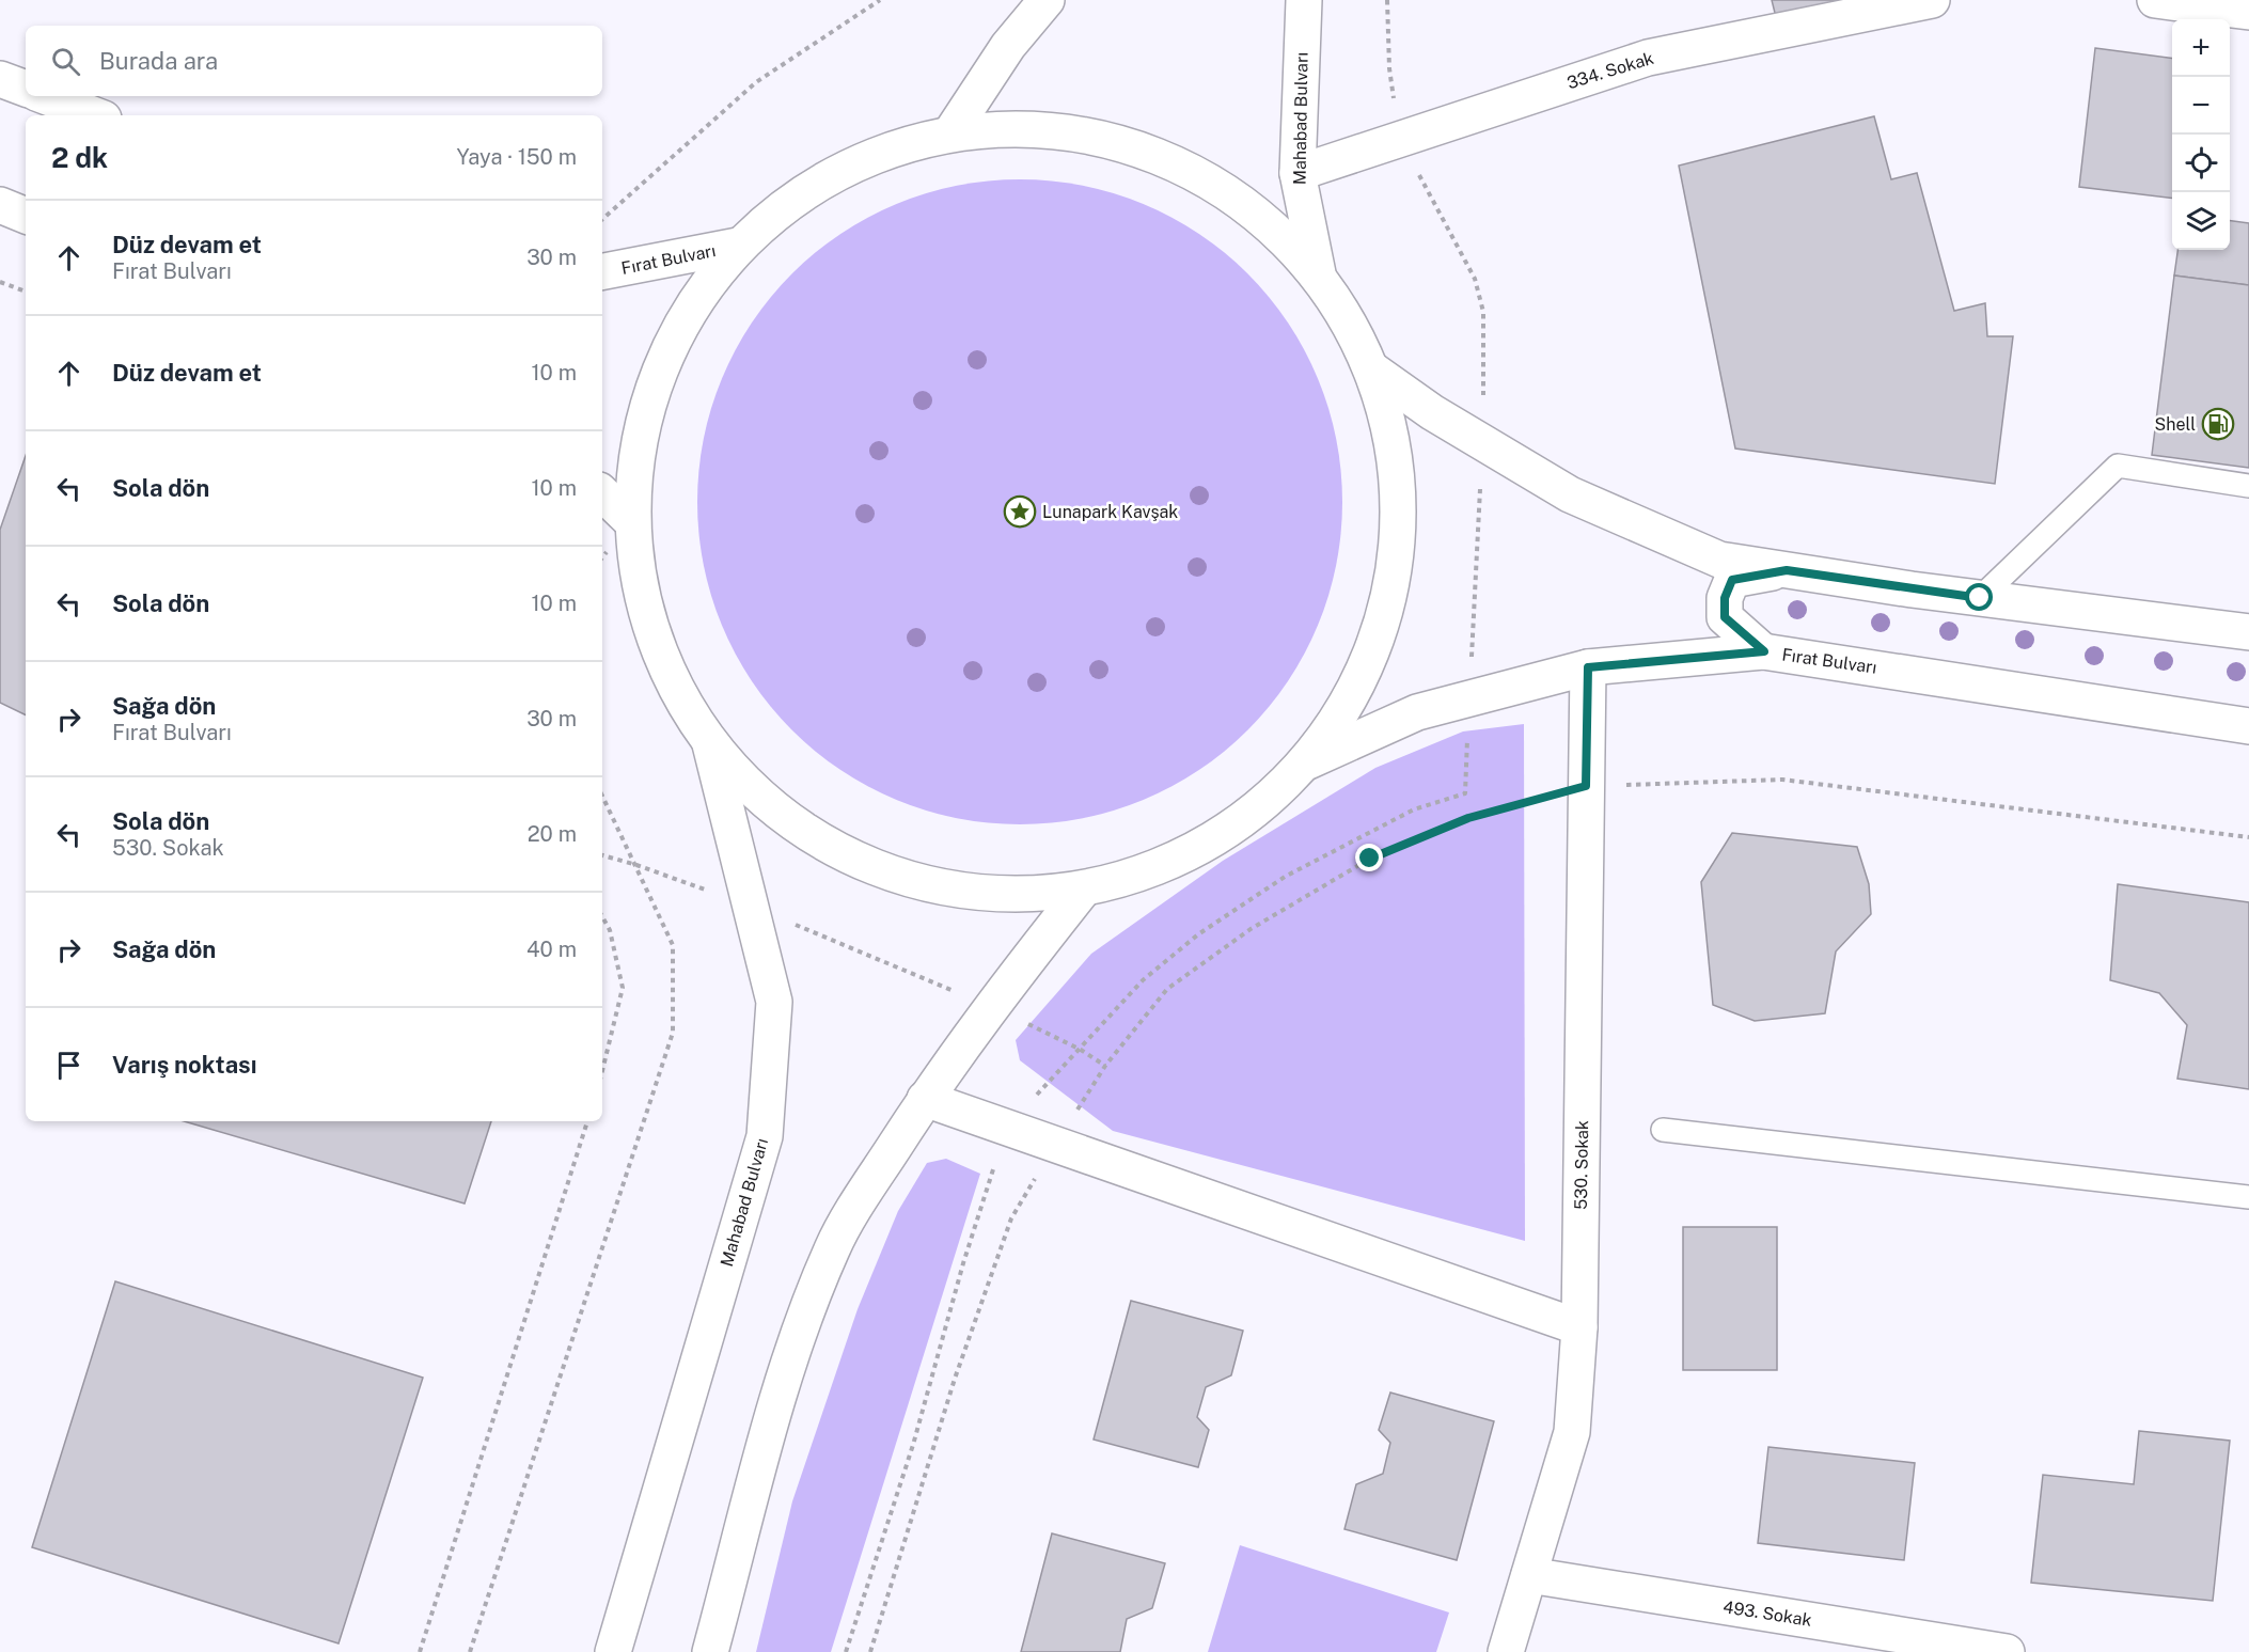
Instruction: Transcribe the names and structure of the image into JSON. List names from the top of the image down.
{
  "streets": {
    "main road": [
      "334. Sokak",
      "Mahabad Bulvarı",
      "Fırat Bulvarı",
      "530. Sokak",
      "493. Sokak"
    ]
  },
  "crossings": [
    ["334. Sokak", "Mahabad Bulvarı"],
    ["Fırat Bulvarı", "530. Sokak"],
    ["530. Sokak", "493. Sokak"]
  ],
  "places": {
    "fuel station": ["Shell"],
    "place": ["Lunapark Kavşak"]
  },
  "page": {
    "map_buttons": ["+", "−"],
    "search": "Burada ara",
    "heading": ["2 dk", "Yaya · 150 m"],
    "list": [
      ["Düz devam et", "Fırat Bulvarı", "30 m"],
      ["Düz devam et", "10 m"],
      ["Sola dön", "10 m"],
      ["Sola dön", "10 m"],
      ["Sağa dön", "Fırat Bulvarı", "30 m"],
      ["Sola dön", "530. Sokak", "20 m"],
      ["Sağa dön", "40 m"],
      "Varış noktası"
    ]
  }
}
